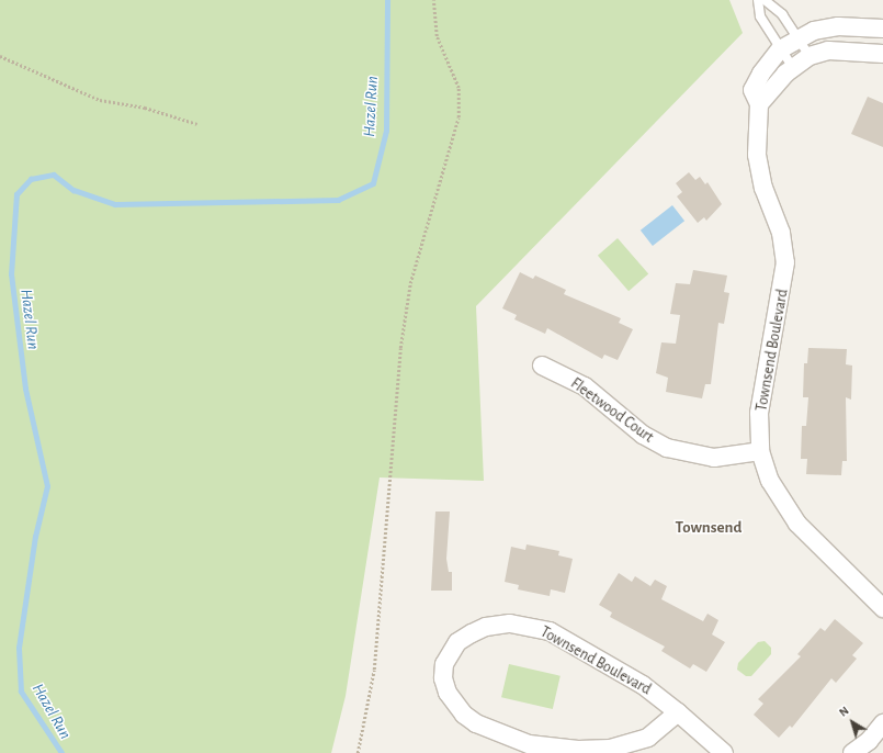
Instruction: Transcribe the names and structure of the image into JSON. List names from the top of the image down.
{
  "streets": {
    "street": ["Townsend Boulevard", "Fleetwood Court"]
  },
  "crossings": [
    ["Townsend Boulevard", "Fleetwood Court"]
  ],
  "districts": ["Townsend"],
  "water": ["Hazel Run"],
  "north": "top left"
}
